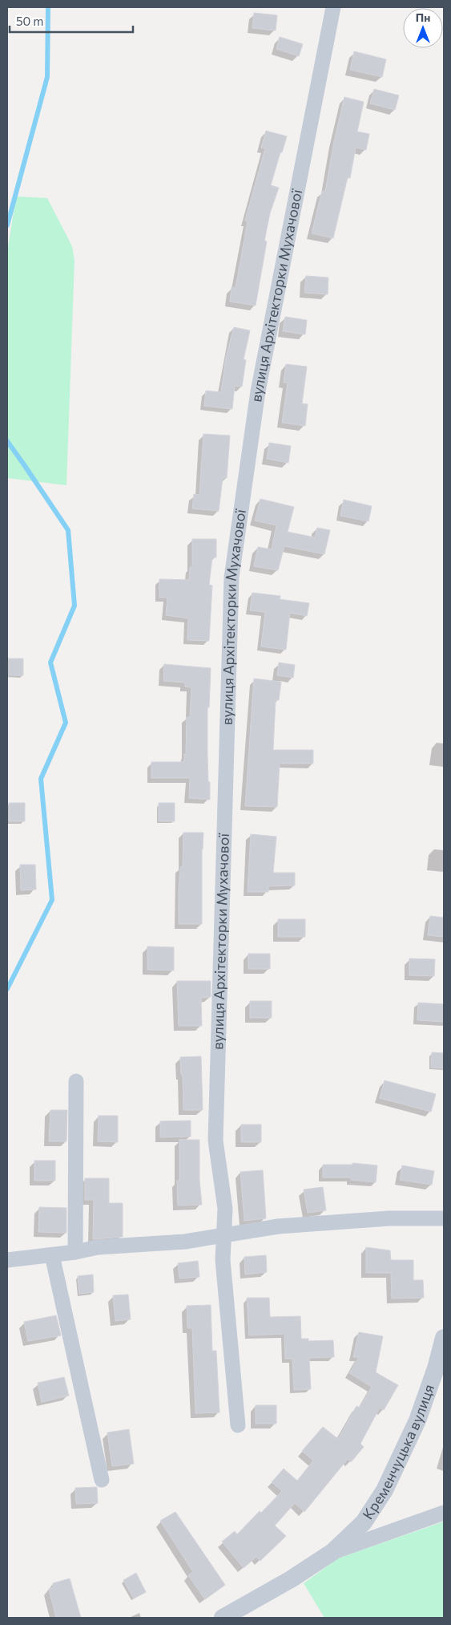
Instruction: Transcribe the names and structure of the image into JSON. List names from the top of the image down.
{
  "streets": {
    "street": ["вулиця Архітекторки Мухачової", "Кременчуцька вулиця"]
  },
  "scale_bar": "50 m",
  "north": "top"
}
